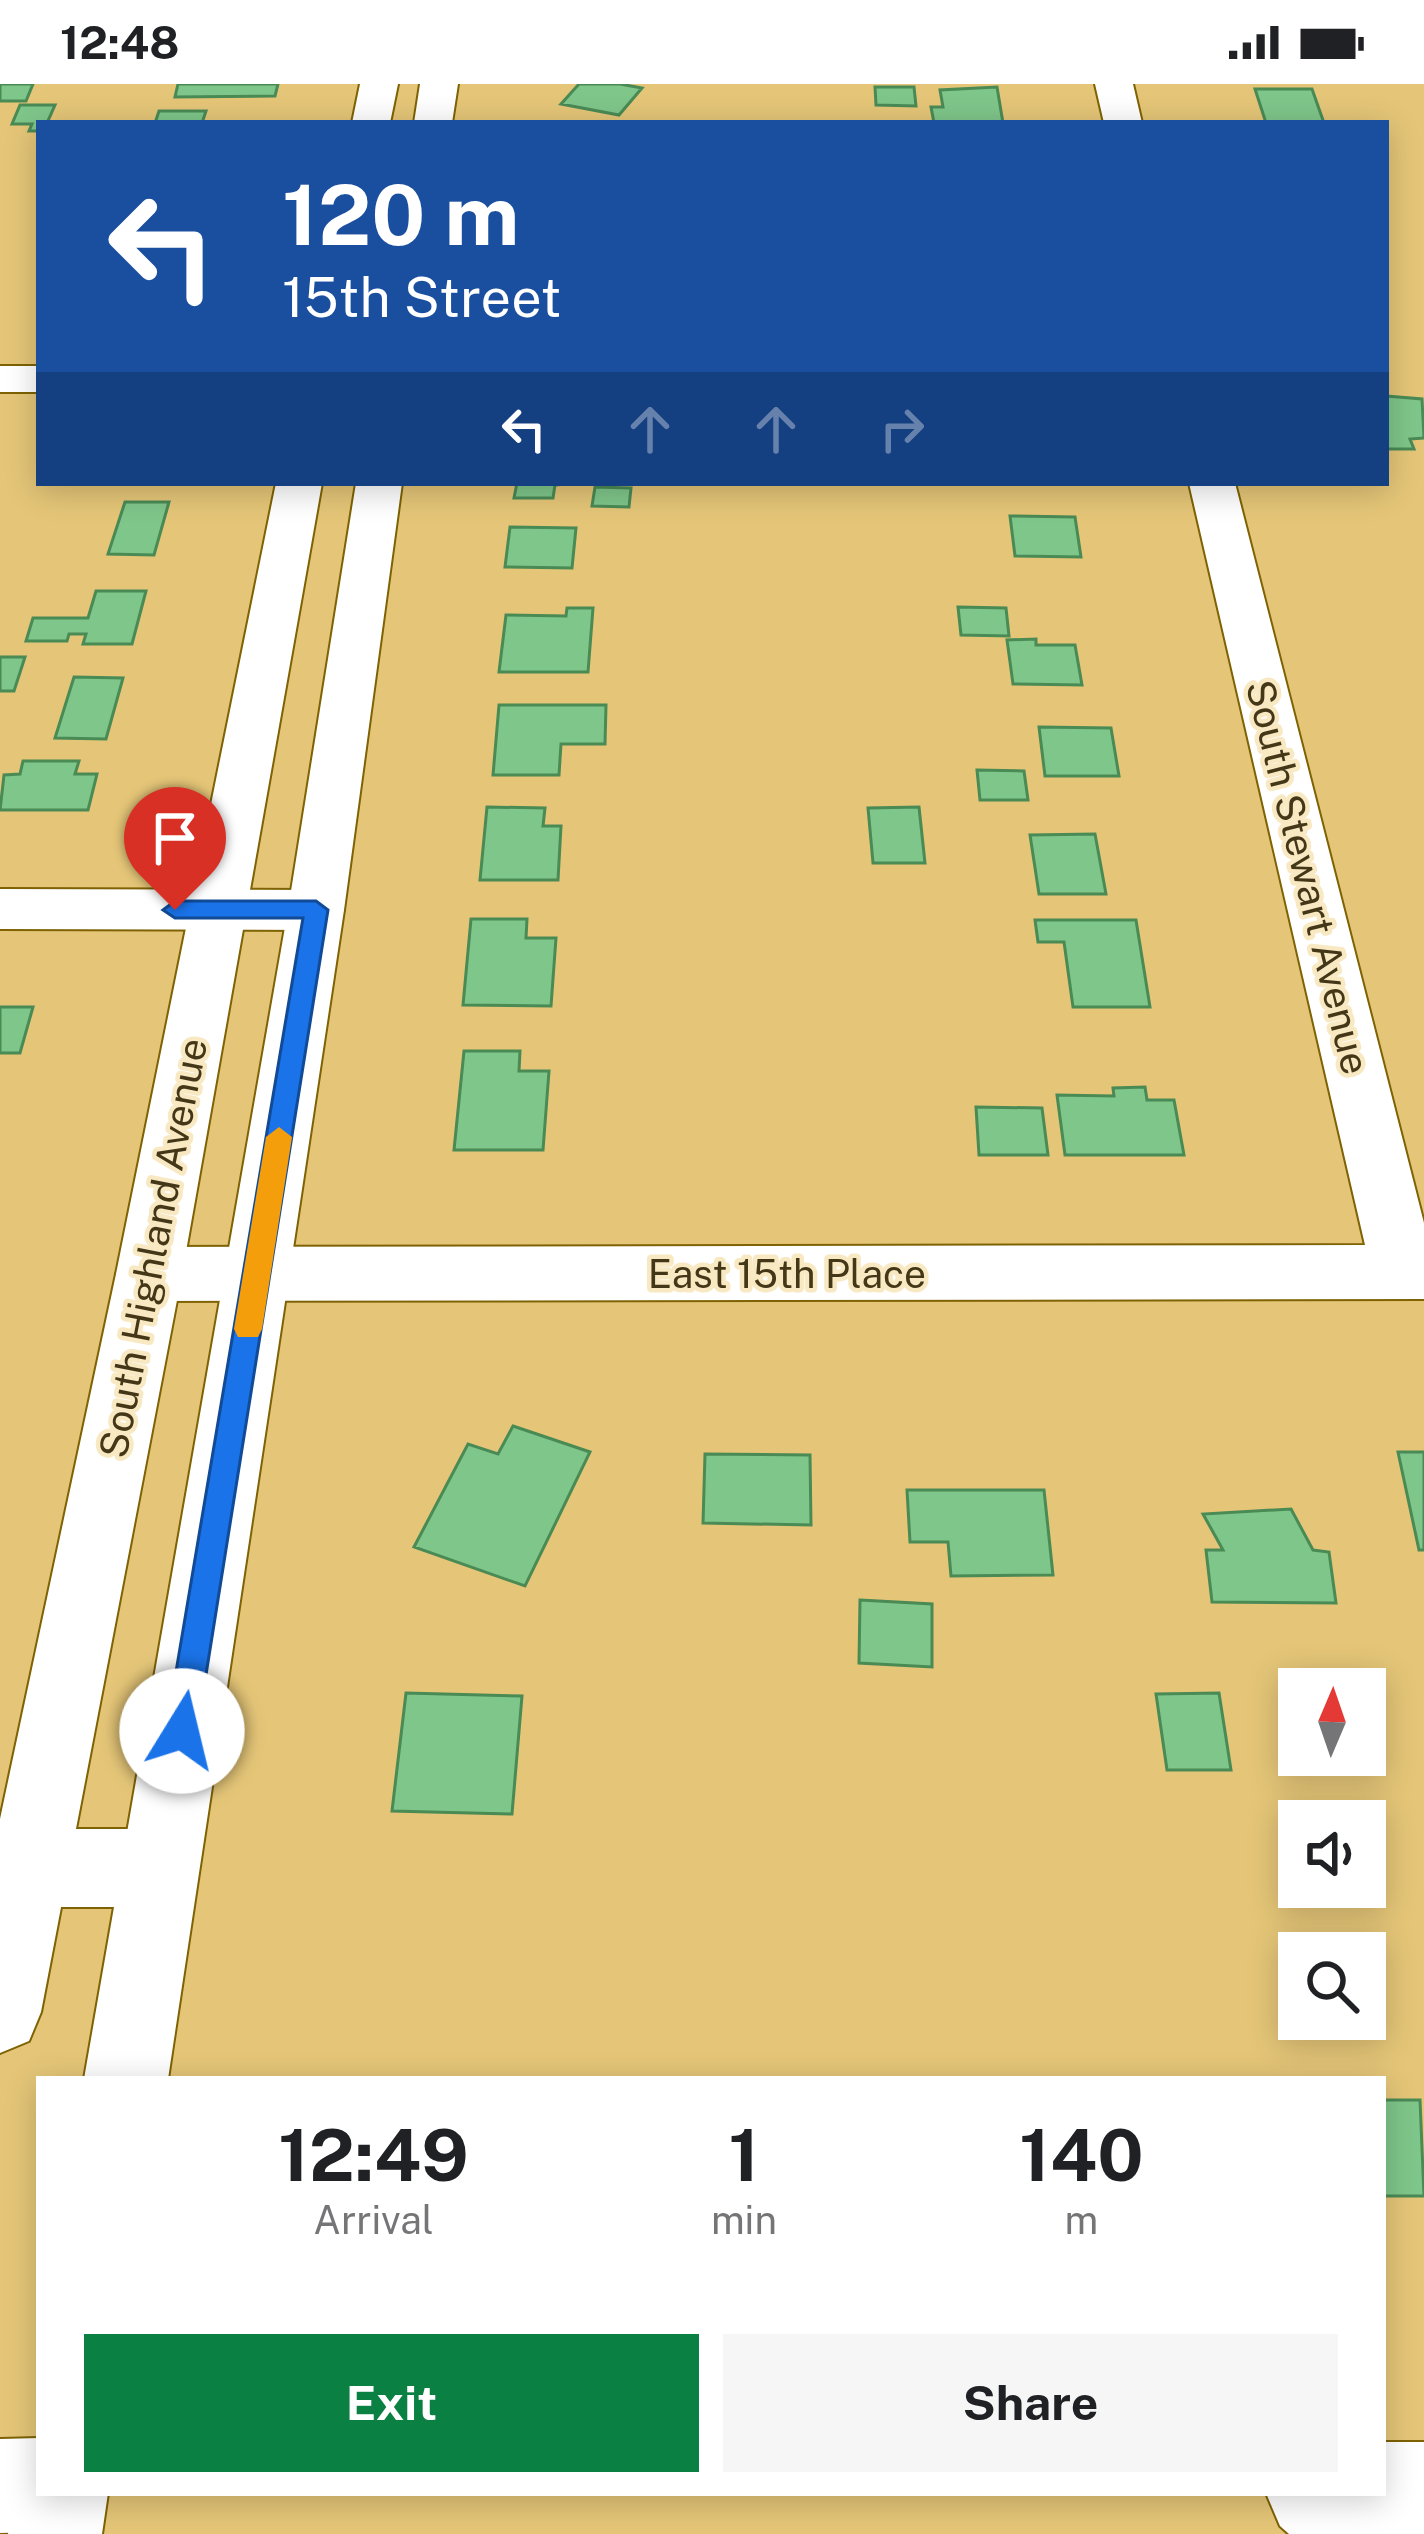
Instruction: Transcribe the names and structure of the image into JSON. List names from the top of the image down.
{
  "streets": {
    "main road": ["South Stewart Avenue", "South Highland Avenue", "East 15th Place"]
  },
  "crossings": [
    ["South Stewart Avenue", "East 15th Place"],
    ["South Highland Avenue", "East 15th Place"]
  ],
  "north": "top",
  "page": {
    "status": "12:48",
    "turn": ["120 m", "15th Street"],
    "eta": [
      "12:49",
      "Arrival",
      "1",
      "min",
      "140",
      "m"
    ],
    "buttons": ["Exit", "Share"]
  }
}
